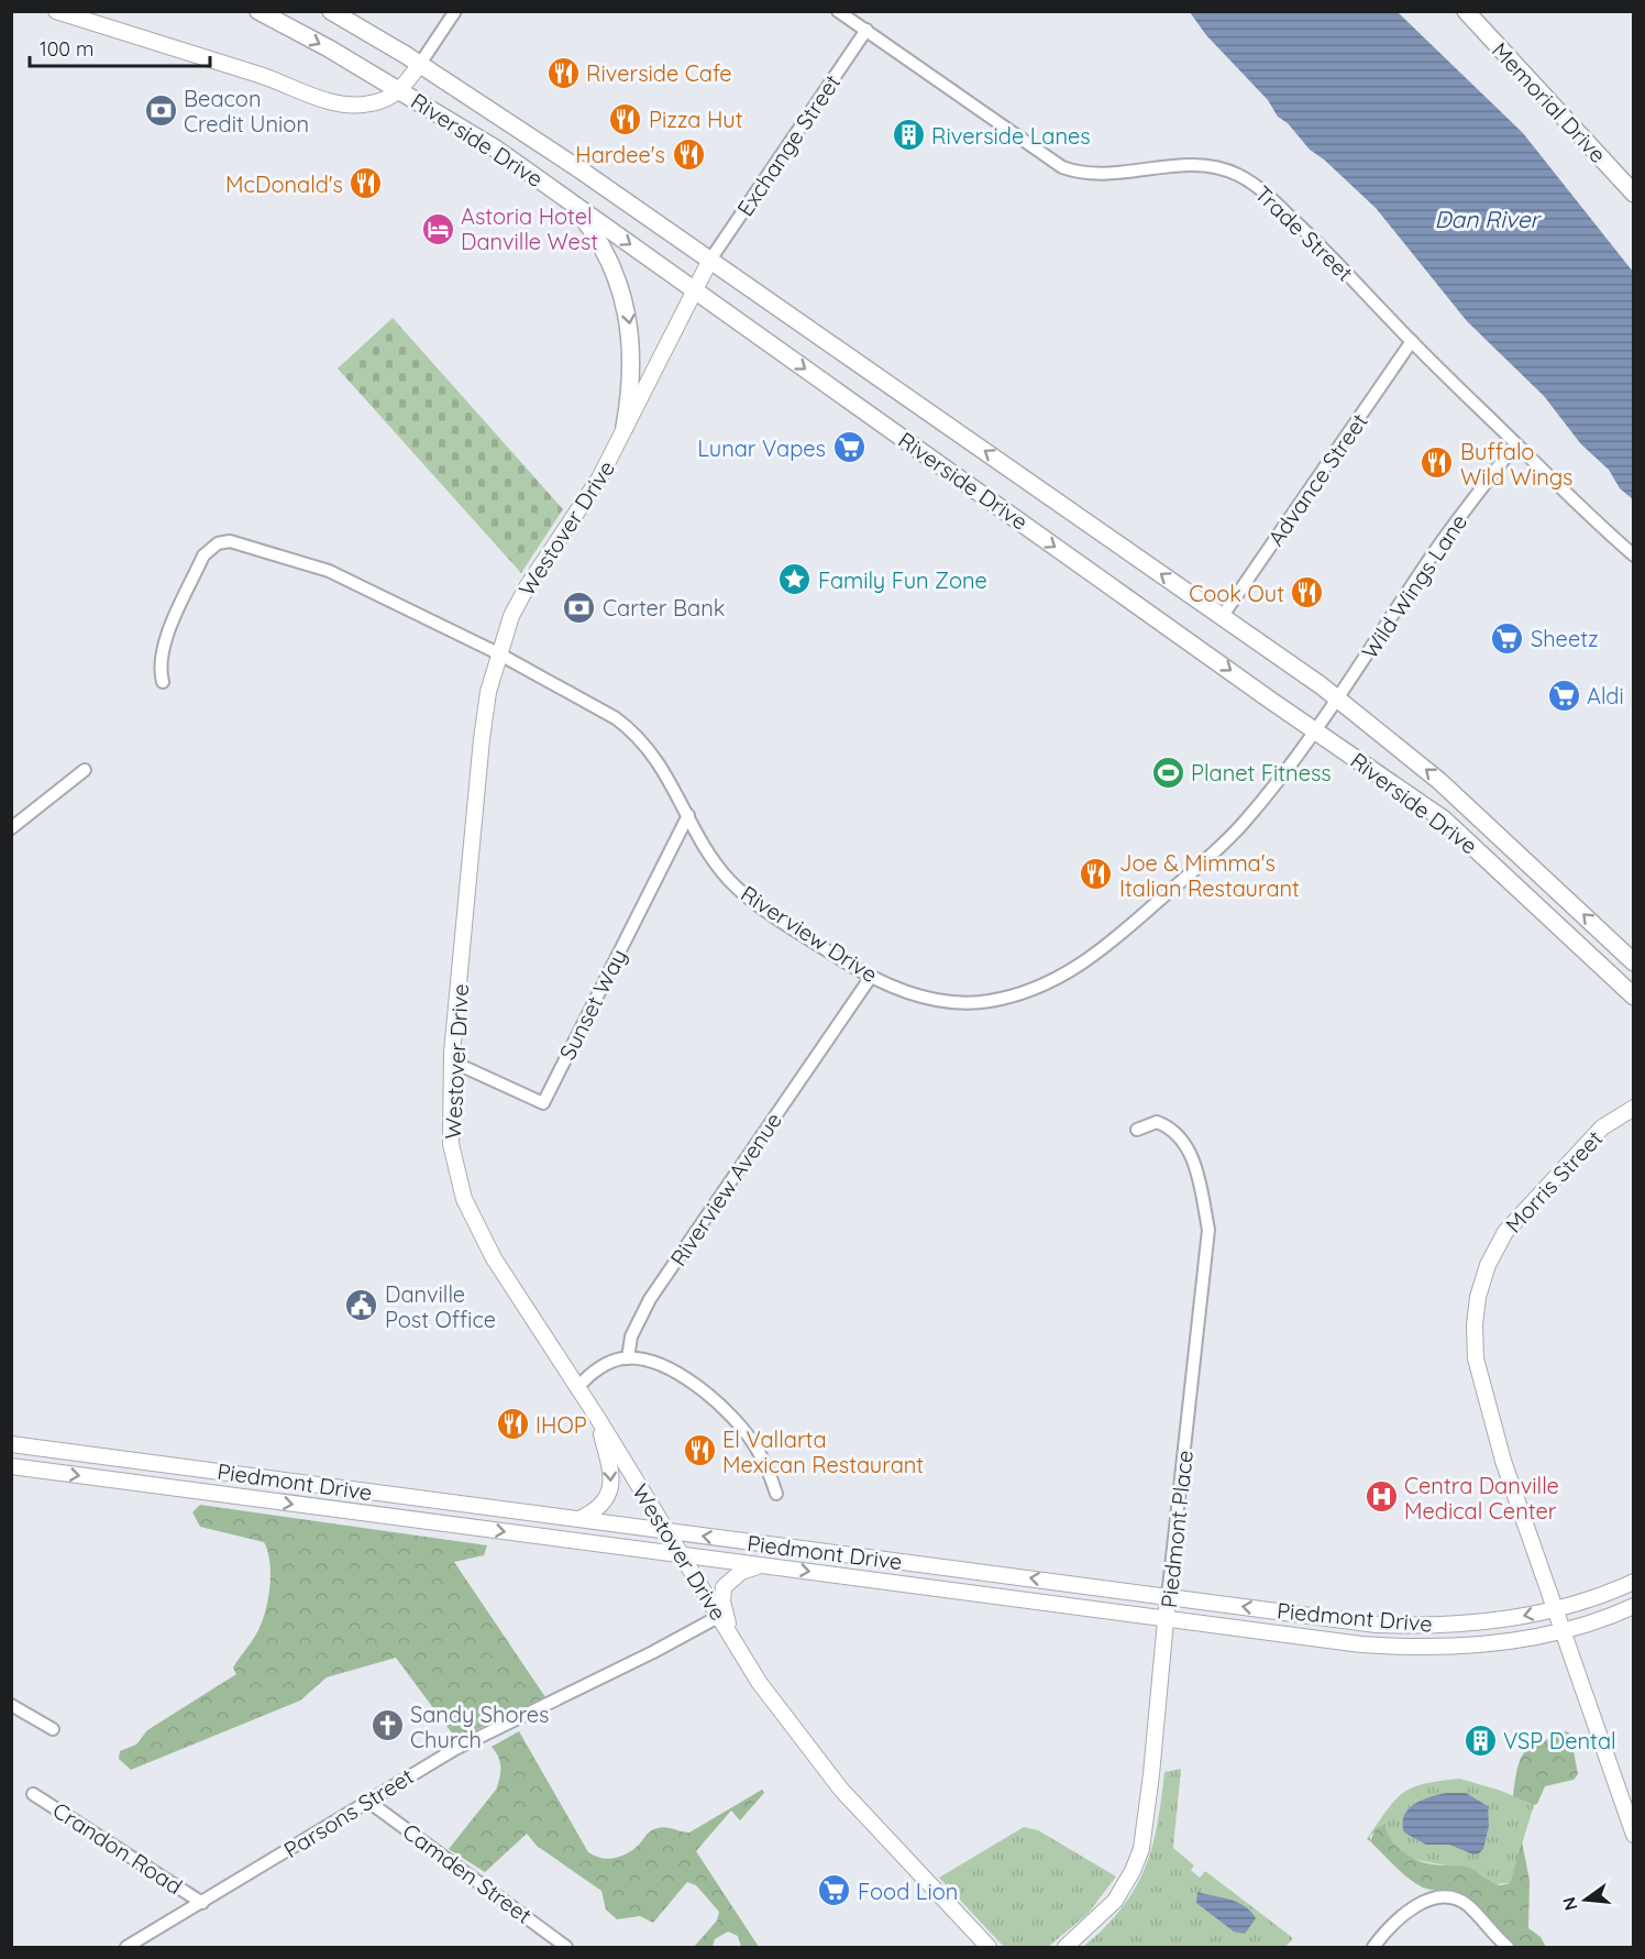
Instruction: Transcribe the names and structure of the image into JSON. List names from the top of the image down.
{
  "streets": {
    "main road": [
      "Memorial Drive",
      "Riverside Drive",
      "Westover Drive",
      "Morris Street",
      "Piedmont Drive",
      "Piedmont Place"
    ],
    "street": [
      "Exchange Street",
      "Trade Street",
      "Advance Street",
      "Wild Wings Lane",
      "Riverview Drive",
      "Sunset Way",
      "Riverview Avenue",
      "Parsons Street",
      "Crandon Road",
      "Camden Street"
    ]
  },
  "crossings": [
    ["Riverside Drive", "Exchange Street"],
    ["Riverside Drive", "Advance Street"],
    ["Riverside Drive", "Westover Drive"],
    ["Riverside Drive", "Wild Wings Lane"],
    ["Riverside Drive", "Riverview Drive"],
    ["Exchange Street", "Trade Street"],
    ["Exchange Street", "Westover Drive"],
    ["Trade Street", "Advance Street"],
    ["Trade Street", "Wild Wings Lane"],
    ["Westover Drive", "Riverview Drive"],
    ["Westover Drive", "Sunset Way"],
    ["Westover Drive", "Piedmont Drive"],
    ["Westover Drive", "Parsons Street"],
    ["Wild Wings Lane", "Riverview Drive"],
    ["Riverview Drive", "Sunset Way"],
    ["Riverview Drive", "Riverview Avenue"],
    ["Morris Street", "Piedmont Drive"],
    ["Piedmont Drive", "Piedmont Place"],
    ["Parsons Street", "Crandon Road"],
    ["Parsons Street", "Camden Street"]
  ],
  "water": ["Dan River"],
  "places": {
    "restaurant": [
      "Riverside Cafe",
      "Pizza Hut",
      "Hardee's",
      "McDonald's",
      "Buffalo Wild Wings",
      "Cook Out",
      "Joe & Mimma's Italian Restaurant",
      "IHOP",
      "El Vallarta Mexican Restaurant"
    ],
    "bank": ["Beacon Credit Union", "Carter Bank"],
    "building": ["Riverside Lanes", "VSP Dental"],
    "hotel": ["Astoria Hotel Danville West"],
    "supermarket": [
      "Lunar Vapes",
      "Sheetz",
      "Aldi",
      "Food Lion"
    ],
    "place": ["Family Fun Zone"],
    "sports": ["Planet Fitness"],
    "public building": ["Danville Post Office"],
    "hospital": ["Centra Danville Medical Center"],
    "church": ["Sandy Shores Church"]
  },
  "scale_bar": "100 m",
  "north": "left"
}
